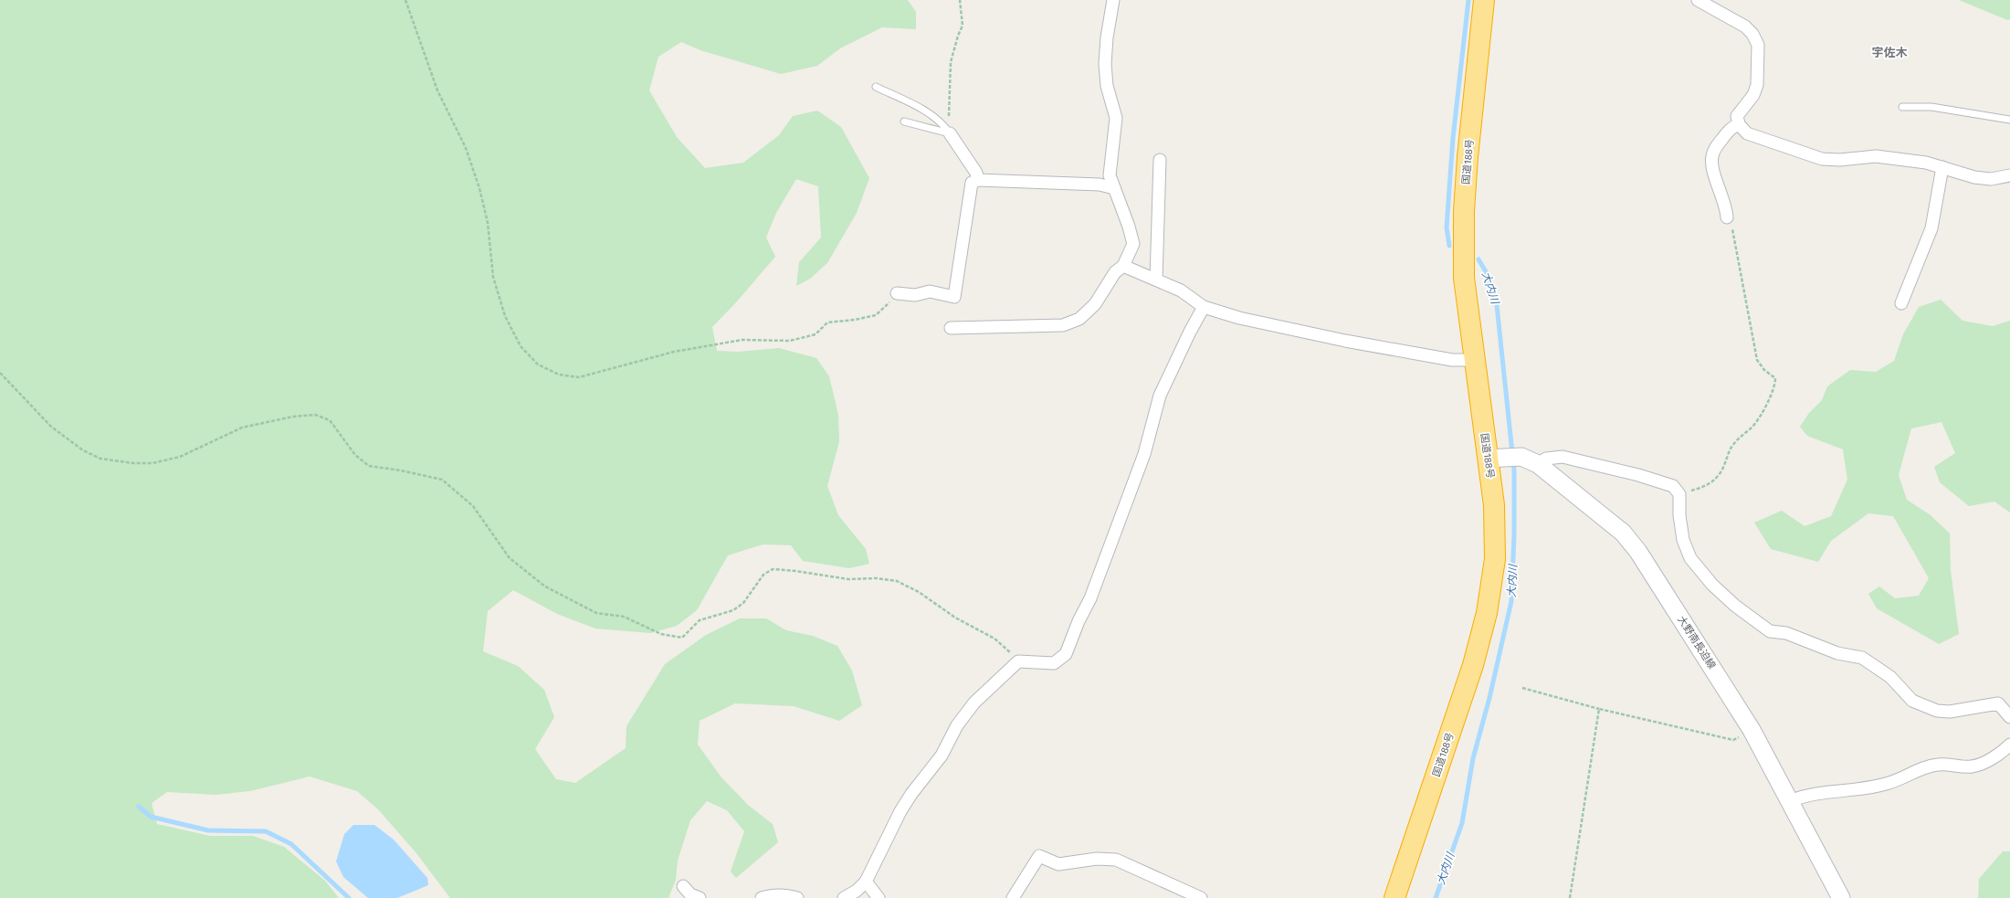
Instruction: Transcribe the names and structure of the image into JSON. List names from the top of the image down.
{
  "streets": {
    "highway": ["国道188号"],
    "main road": ["大野南長迫線"]
  },
  "crossings": [
    ["国道188号", "大野南長迫線"]
  ],
  "districts": ["宇佐木"],
  "water": ["大内川"]
}
